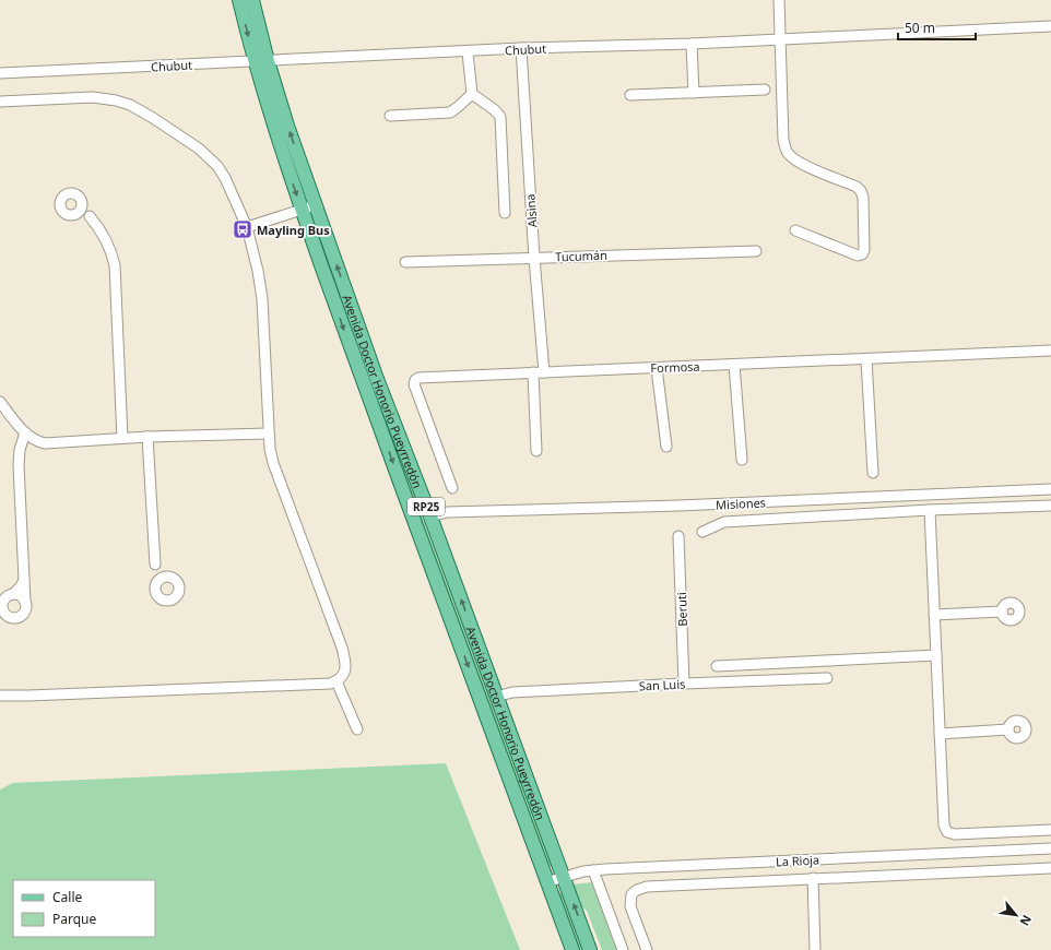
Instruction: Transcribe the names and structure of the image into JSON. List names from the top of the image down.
{
  "streets": {
    "main road": ["Avenida Doctor Honorio Pueyrredón", "RP25"],
    "street": [
      "Chubut",
      "Alsina",
      "Tucumán",
      "Formosa",
      "Misiones",
      "Beruti",
      "San Luis",
      "La Rioja"
    ]
  },
  "crossings": [
    ["Chubut", "Alsina"],
    ["Chubut", "Avenida Doctor Honorio Pueyrredón"],
    ["Alsina", "Tucumán"],
    ["Alsina", "Formosa"],
    ["Avenida Doctor Honorio Pueyrredón", "Misiones"],
    ["Avenida Doctor Honorio Pueyrredón", "San Luis"],
    ["Avenida Doctor Honorio Pueyrredón", "La Rioja"],
    ["Beruti", "San Luis"]
  ],
  "places": {
    "bus stop": ["Mayling Bus"]
  },
  "legend": ["Calle", "Parque"],
  "scale_bar": "50 m",
  "north": "bottom right"
}
